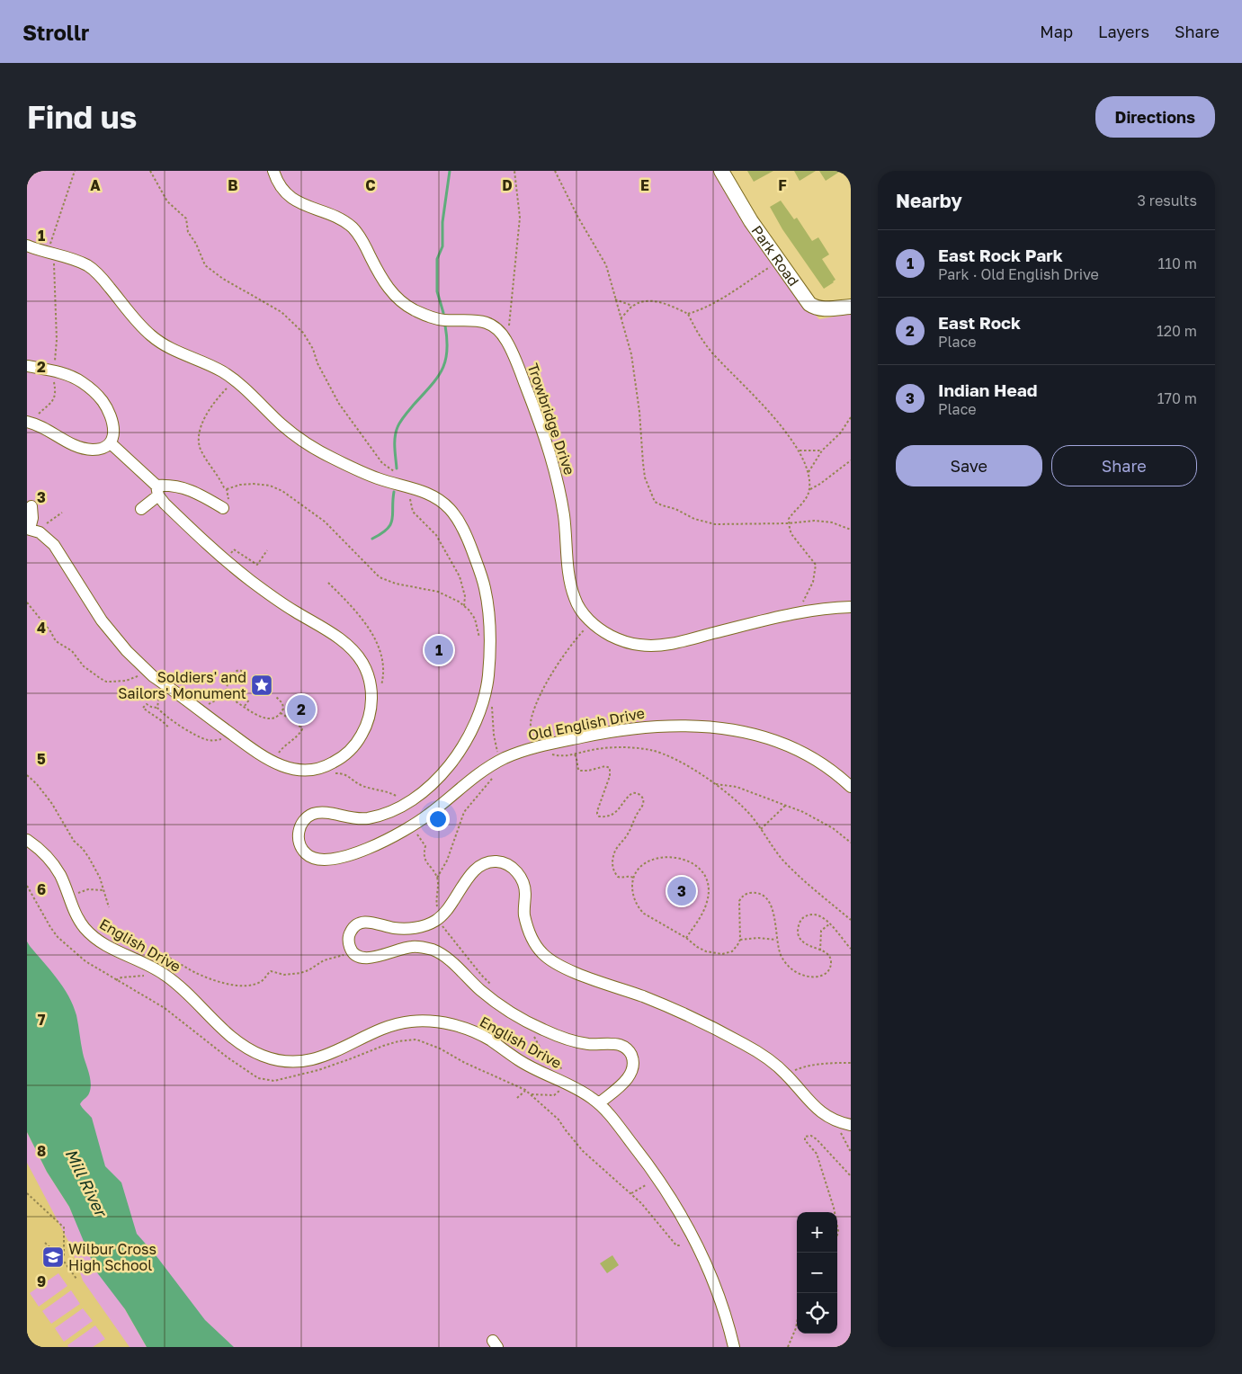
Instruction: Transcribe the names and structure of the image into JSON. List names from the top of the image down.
{
  "streets": {
    "main road": ["Park Road"],
    "street": ["Trowbridge Drive", "Old English Drive", "English Drive"]
  },
  "water": ["Mill River"],
  "places": {
    "place": ["Soldiers' and Sailors' Monument"],
    "school or university": ["Wilbur Cross High School"]
  },
  "page": {
    "header": "Strollr",
    "nav": ["Map", "Layers", "Share"],
    "buttons": [
      "Directions",
      ["Save", "Share"]
    ],
    "title": "Find us",
    "heading": ["Nearby", "3 results"],
    "list": [
      {
        "mark": "1",
        "name": "East Rock Park",
        "note": "Park · Old English Drive",
        "value": "110 m"
      },
      {
        "mark": "2",
        "name": "East Rock",
        "note": "Place",
        "value": "120 m"
      },
      {
        "mark": "3",
        "name": "Indian Head",
        "note": "Place",
        "value": "170 m"
      }
    ],
    "pins": ["1", "2", "3"],
    "map_buttons": ["+", "−"]
  },
  "grid": {
    "columns": [
      "A",
      "B",
      "C",
      "D",
      "E",
      "F"
    ],
    "rows": [
      "1",
      "2",
      "3",
      "4",
      "5",
      "6",
      "7",
      "8",
      "9"
    ]
  }
}
